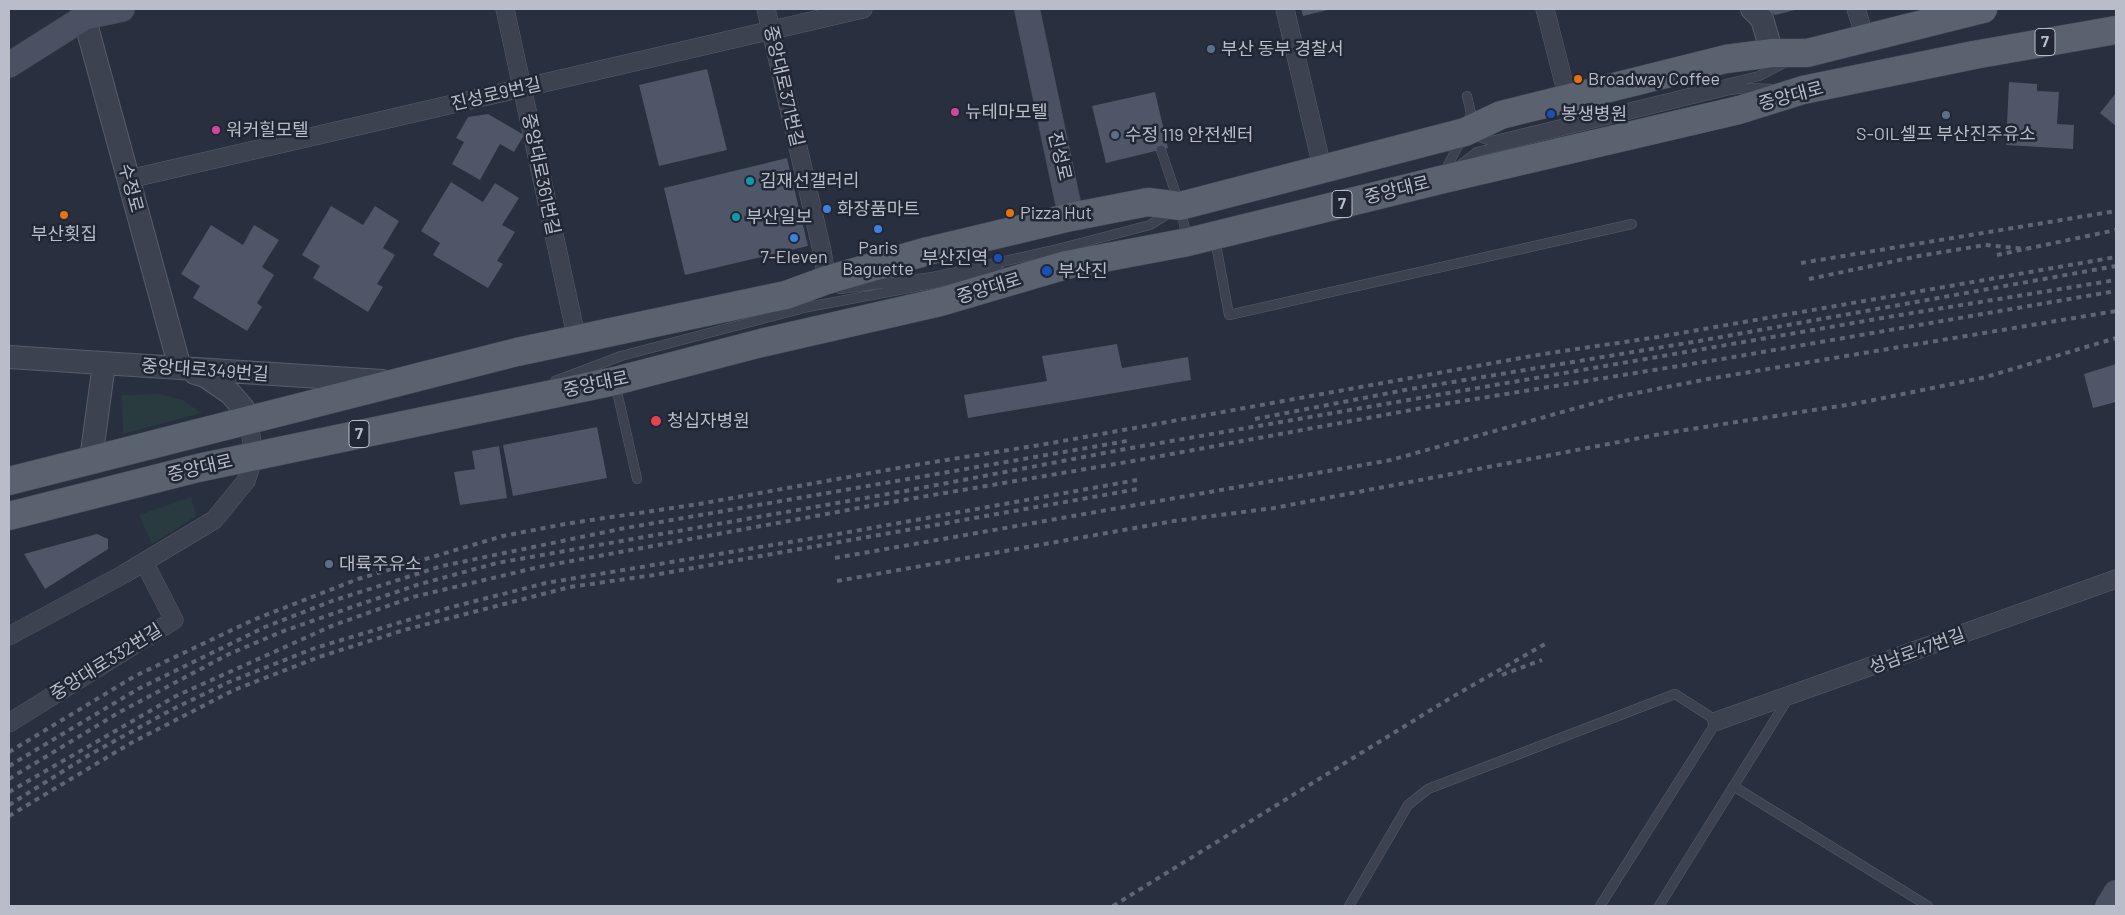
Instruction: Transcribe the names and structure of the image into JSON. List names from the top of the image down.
{
  "streets": {
    "main road": ["7", "중앙대로", "진성로"],
    "street": [
      "중앙대로371번길",
      "진성로9번길",
      "중앙대로361번길",
      "수정로",
      "중앙대로349번길",
      "성남로47번길",
      "중앙대로332번길"
    ]
  },
  "crossings": [
    ["중앙대로371번길", "진성로9번길"],
    ["중앙대로371번길", "중앙대로"],
    ["진성로9번길", "중앙대로361번길"],
    ["진성로9번길", "수정로"],
    ["중앙대로", "진성로"],
    ["중앙대로", "중앙대로361번길"],
    ["중앙대로", "중앙대로349번길"],
    ["수정로", "중앙대로349번길"]
  ],
  "places": [
    "부산 동부 경찰서",
    "Broadway Coffee",
    "뉴테마모텔",
    "봉생병원",
    "S-OIL셀프 부산진주유소",
    "워커힐모텔",
    "수정 119 안전센터",
    "김재선갤러리",
    "화장품마트",
    "Pizza Hut",
    "부산횟집",
    "부산일보",
    "Paris Baguette",
    "7-Eleven",
    "부산진역",
    "부산진",
    "청십자병원",
    "대륙주유소"
  ]
}
